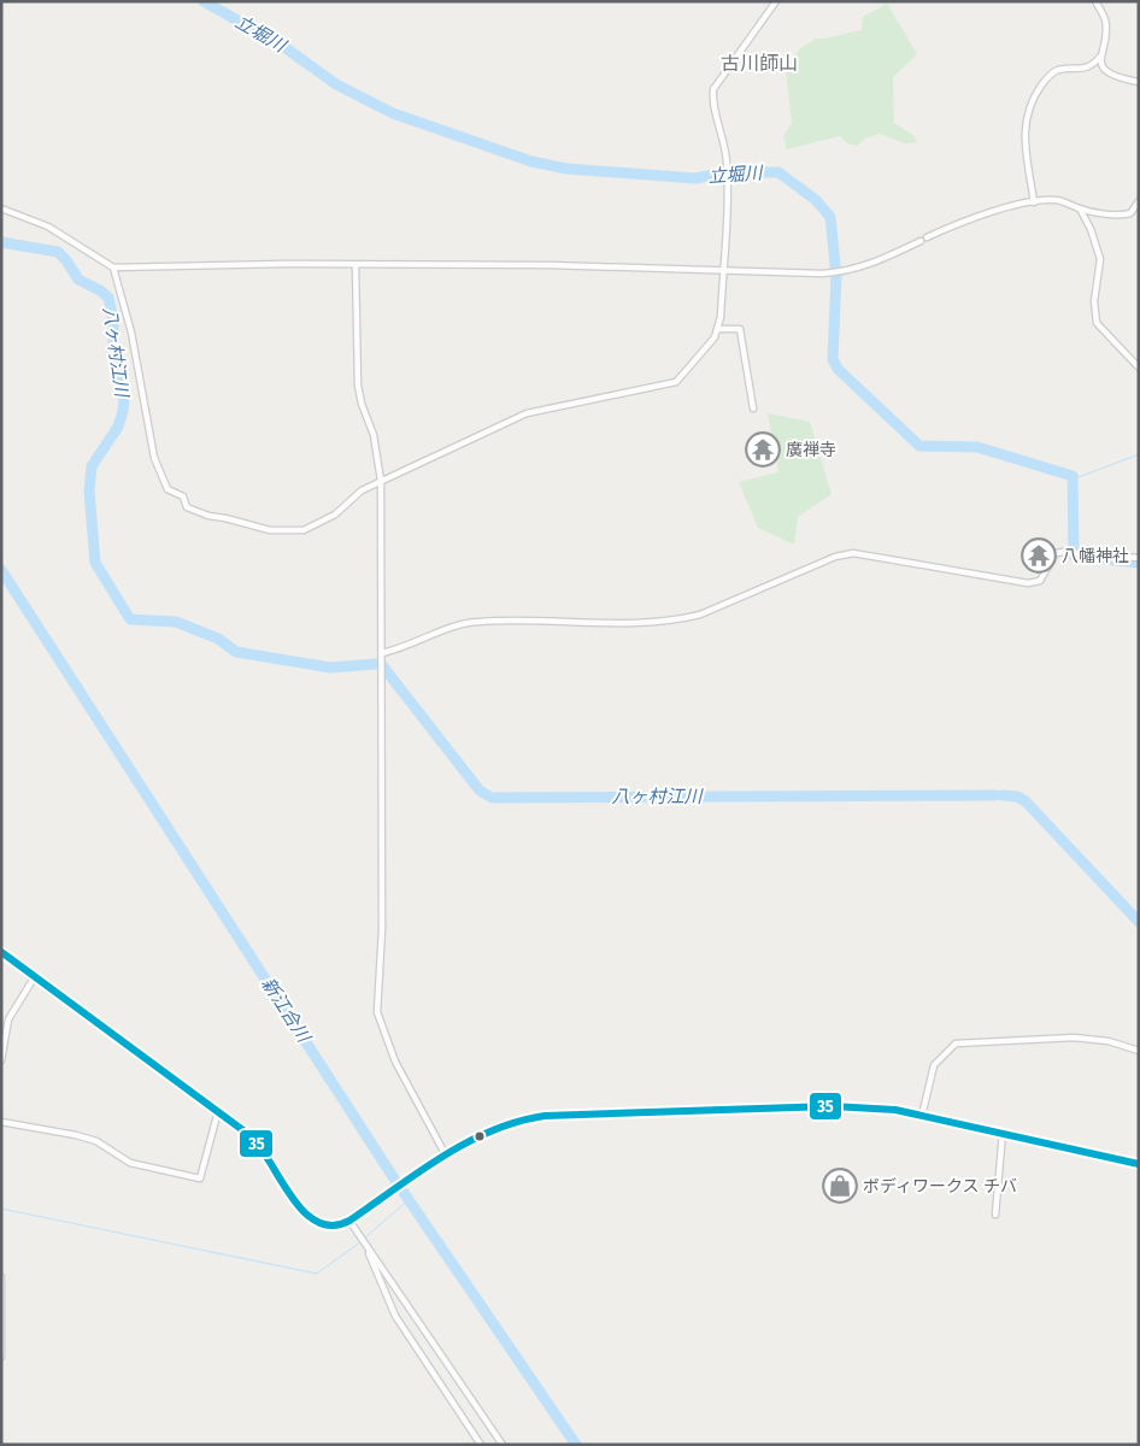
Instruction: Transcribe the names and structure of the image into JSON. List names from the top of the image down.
{
  "districts": ["古川師山"],
  "water": ["立堀川", "八ヶ村江川", "新江合川"],
  "places": {
    "temple": ["廣禅寺", "八幡神社"],
    "shop": ["ボディワークス チバ"]
  },
  "lines": ["transit line 35"]
}
